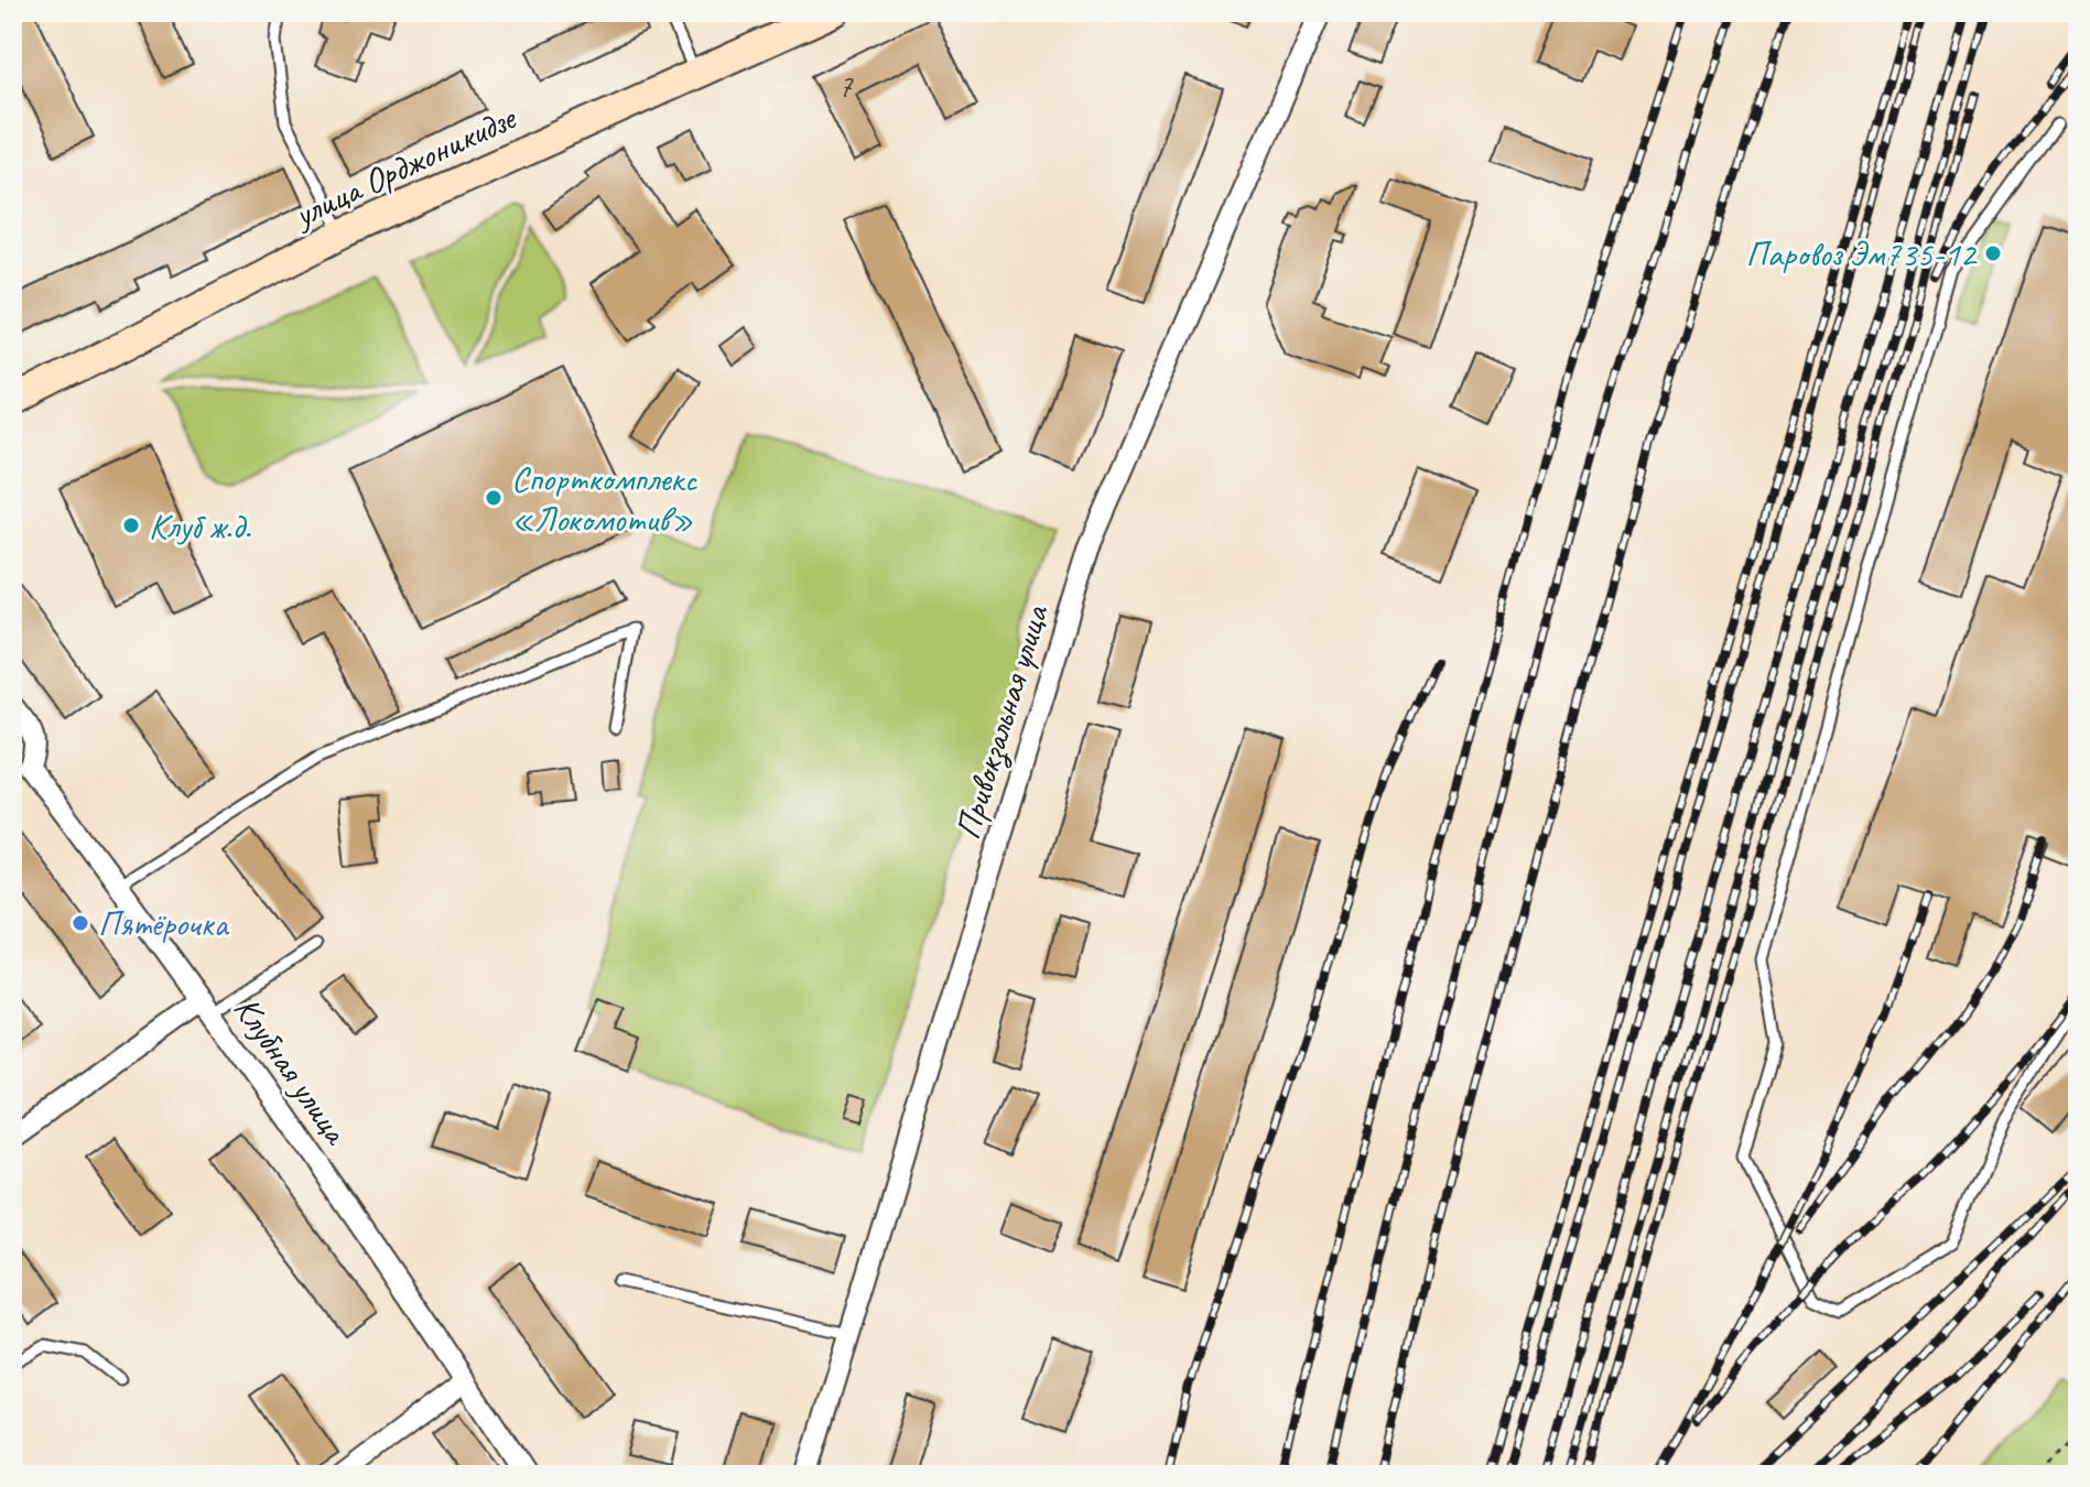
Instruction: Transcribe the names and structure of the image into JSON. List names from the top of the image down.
{
  "streets": {
    "street": ["улица Орджоникидзе", "Привокзальная улица", "Клубная улица"]
  },
  "places": [
    "Паровоз Эм735-12",
    "Спорткомплекс «Локомотив»",
    "Клуб ж.д.",
    "Пятёрочка"
  ],
  "house_numbers": ["7"]
}
